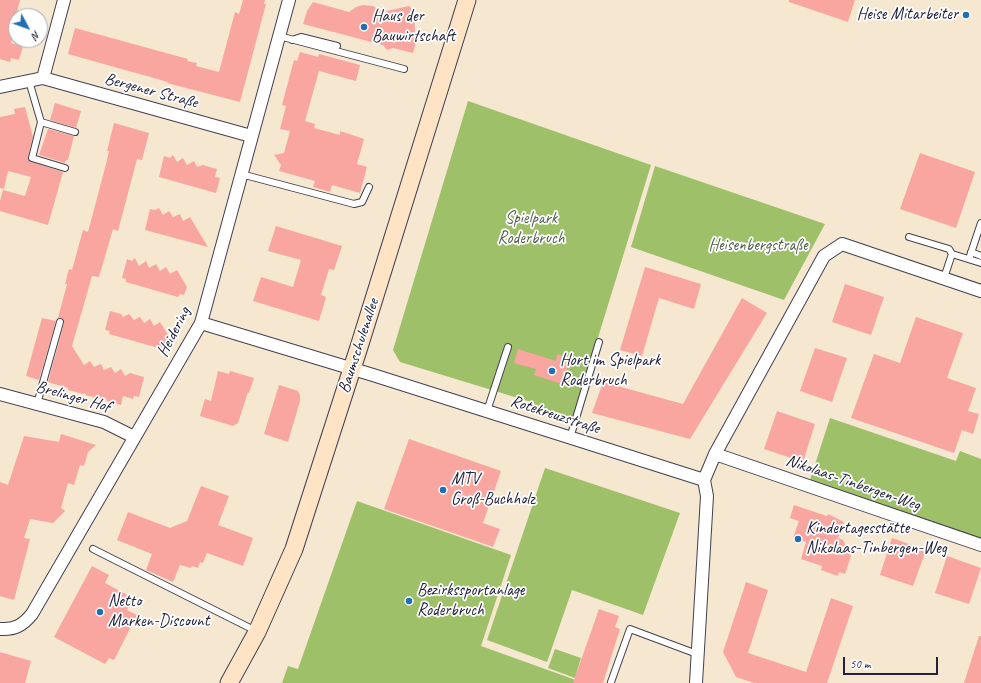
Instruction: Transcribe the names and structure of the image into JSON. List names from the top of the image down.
{
  "streets": {
    "main road": ["Baumschulenallee"],
    "street": [
      "Bergener Straße",
      "Heidering",
      "Brelinger Hof",
      "Rotekreuzstraße",
      "Nikolaas-Tinbergen-Weg"
    ]
  },
  "crossings": [
    ["Bergener Straße", "Heidering"],
    ["Heidering", "Brelinger Hof"],
    ["Heidering", "Rotekreuzstraße"],
    ["Baumschulenallee", "Rotekreuzstraße"]
  ],
  "parks": ["Spielpark Roderbruch", "Heisenbergstraße"],
  "places": [
    "Heise Mitarbeiter",
    "Haus der Bauwirtschaft",
    "Hort im Spielpark Roderbruch",
    "MTV Groß-Buchholz",
    "Kindertagesstätte Nikolaas-Tinbergen-Weg",
    "Bezirkssportanlage Roderbruch",
    "Netto Marken-Discount"
  ],
  "scale_bar": "50 m",
  "north": "bottom right"
}
